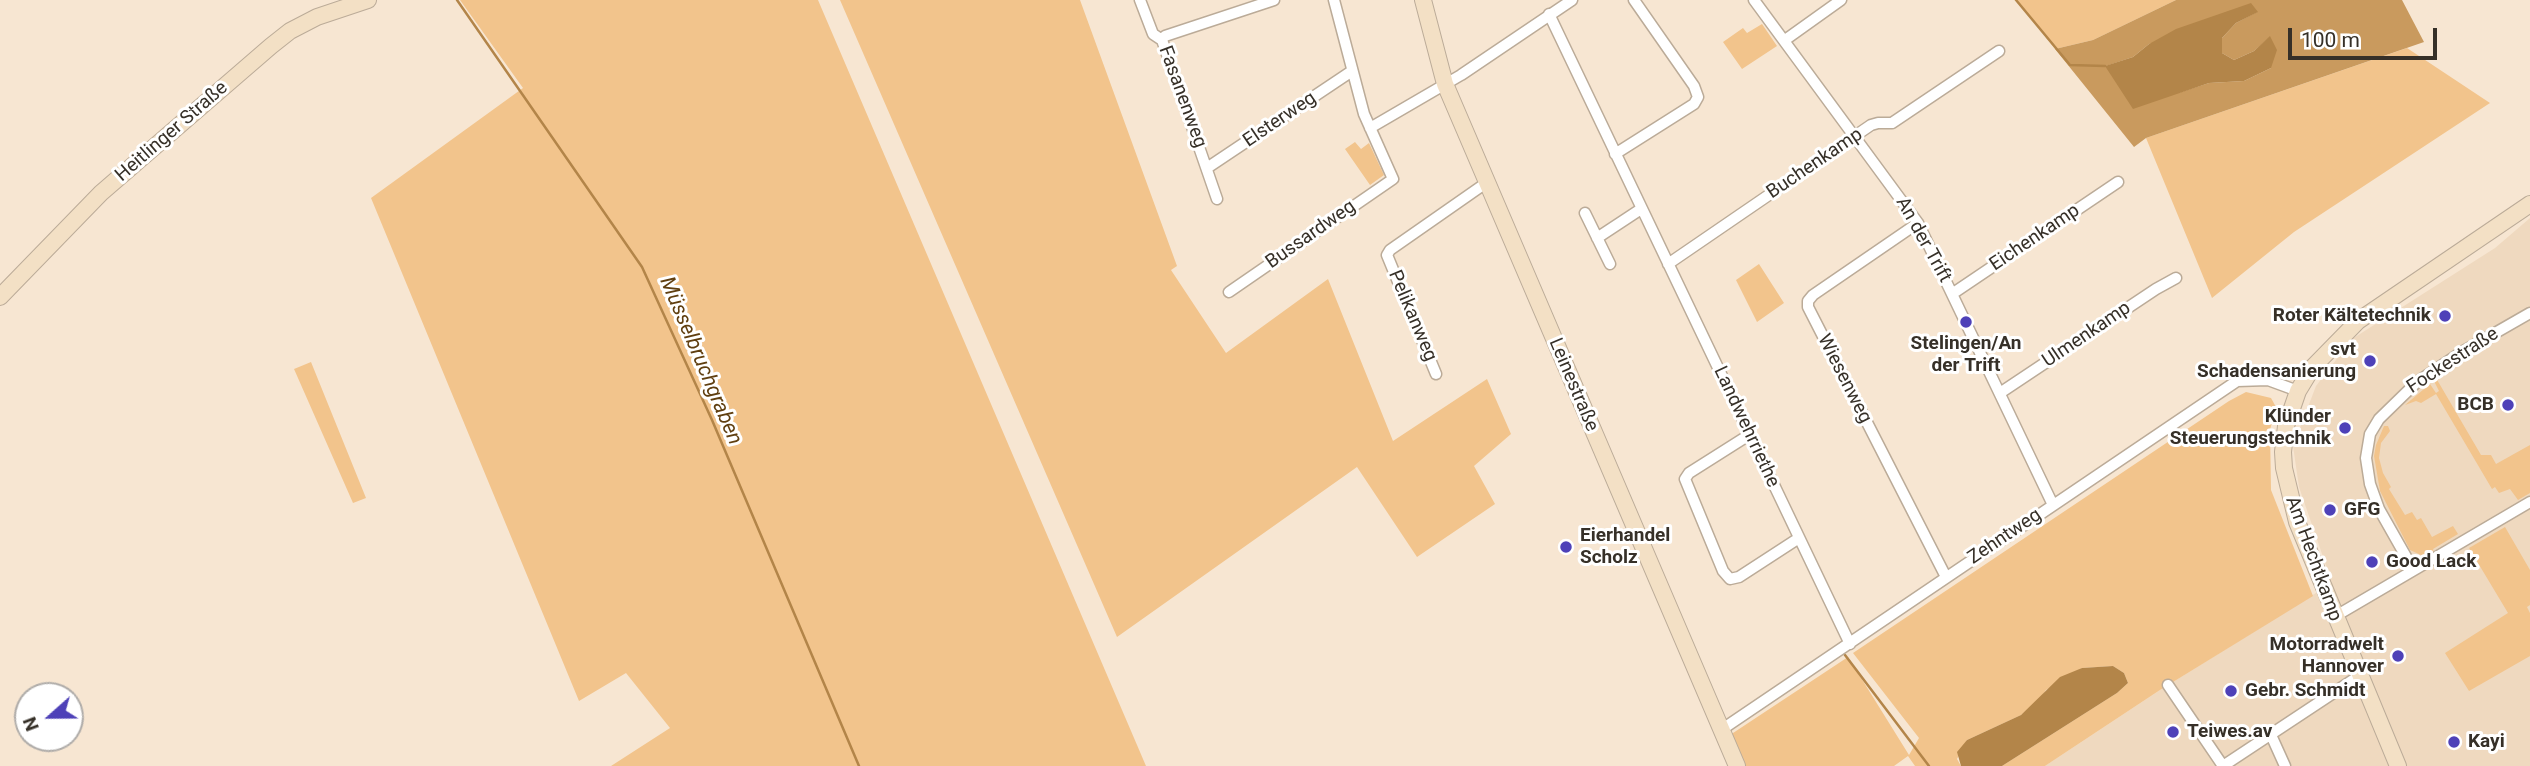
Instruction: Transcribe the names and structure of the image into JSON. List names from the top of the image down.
{
  "streets": {
    "street": [
      "Fasanenweg",
      "Elsterweg",
      "Heitlinger Straße",
      "Buchenkamp",
      "Bussardweg",
      "Eichenkamp",
      "An der Trift",
      "Pelikanweg",
      "Ulmenkamp",
      "Fockestraße",
      "Wiesenweg",
      "Leinestraße",
      "Landwehrriethe",
      "Zehntweg",
      "Am Hechtkamp"
    ]
  },
  "crossings": [
    ["Fasanenweg", "Elsterweg"],
    ["Buchenkamp", "An der Trift"],
    ["Buchenkamp", "Landwehrriethe"],
    ["Eichenkamp", "An der Trift"],
    ["An der Trift", "Ulmenkamp"],
    ["An der Trift", "Wiesenweg"],
    ["An der Trift", "Zehntweg"],
    ["Pelikanweg", "Leinestraße"],
    ["Wiesenweg", "Zehntweg"],
    ["Leinestraße", "Zehntweg"],
    ["Landwehrriethe", "Zehntweg"],
    ["Zehntweg", "Am Hechtkamp"]
  ],
  "water": ["Müsselbruchgraben"],
  "places": [
    "Roter Kältetechnik",
    "Stelingen/An der Trift",
    "svt Schadensanierung",
    "BCB",
    "Klünder Steuerungstechnik",
    "GFG",
    "Eierhandel Scholz",
    "Good Lack",
    "Motorradwelt Hannover",
    "Gebr. Schmidt",
    "Teiwes.av",
    "Kayi"
  ],
  "scale_bar": "100 m",
  "north": "left"
}
